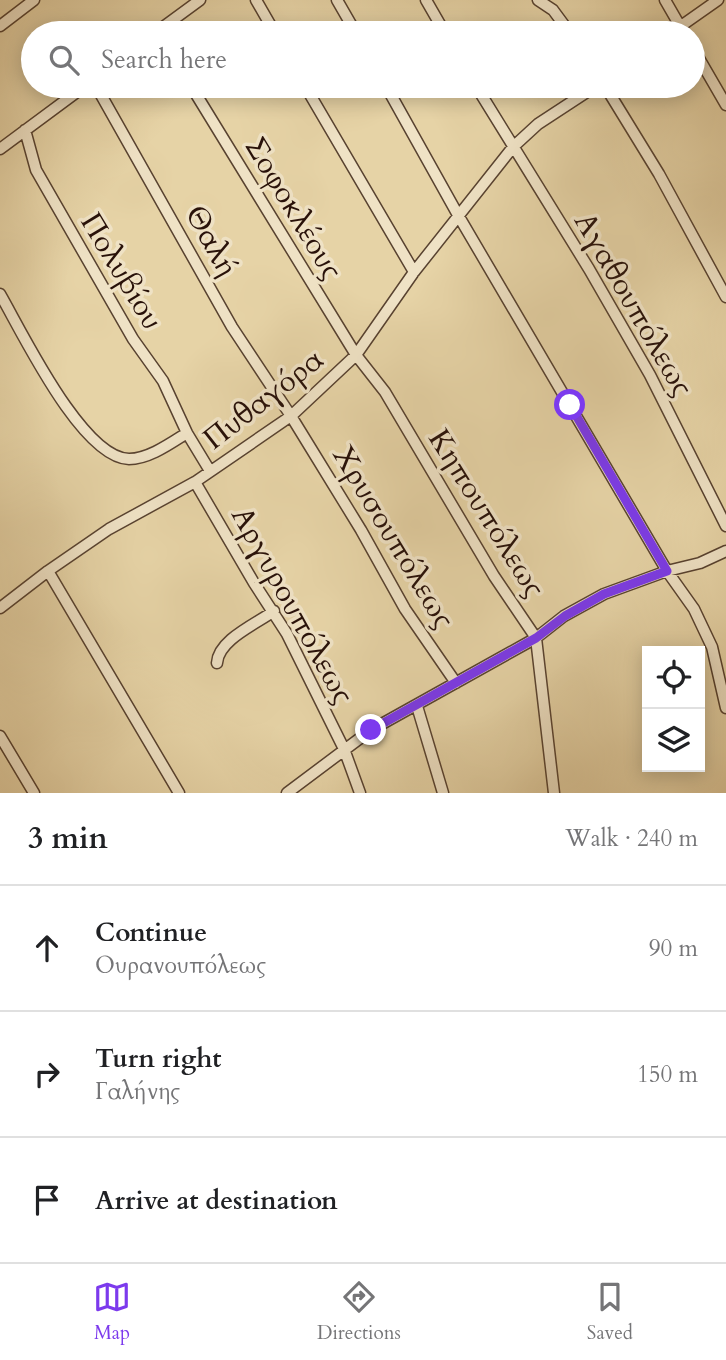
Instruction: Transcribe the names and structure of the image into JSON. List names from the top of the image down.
{
  "streets": {
    "street": [
      "Σοφοκλέους",
      "Θαλή",
      "Πολυβίου",
      "Αγαθουπόλεως",
      "Πυθαγόρα",
      "Κηπουπόλεως",
      "Χρυσουπόλεως",
      "Αργυρουπόλεως"
    ]
  },
  "crossings": [
    ["Σοφοκλέους", "Πυθαγόρα"],
    ["Σοφοκλέους", "Κηπουπόλεως"],
    ["Θαλή", "Πυθαγόρα"],
    ["Θαλή", "Χρυσουπόλεως"],
    ["Πολυβίου", "Πυθαγόρα"],
    ["Αγαθουπόλεως", "Πυθαγόρα"],
    ["Πυθαγόρα", "Κηπουπόλεως"],
    ["Πυθαγόρα", "Χρυσουπόλεως"],
    ["Πυθαγόρα", "Αργυρουπόλεως"]
  ],
  "page": {
    "search": "Search here",
    "heading": ["3 min", "Walk · 240 m"],
    "list": [
      ["Continue", "Ουρανουπόλεως", "90 m"],
      ["Turn right", "Γαλήνης", "150 m"],
      "Arrive at destination"
    ],
    "nav": ["Map", "Directions", "Saved"]
  }
}
